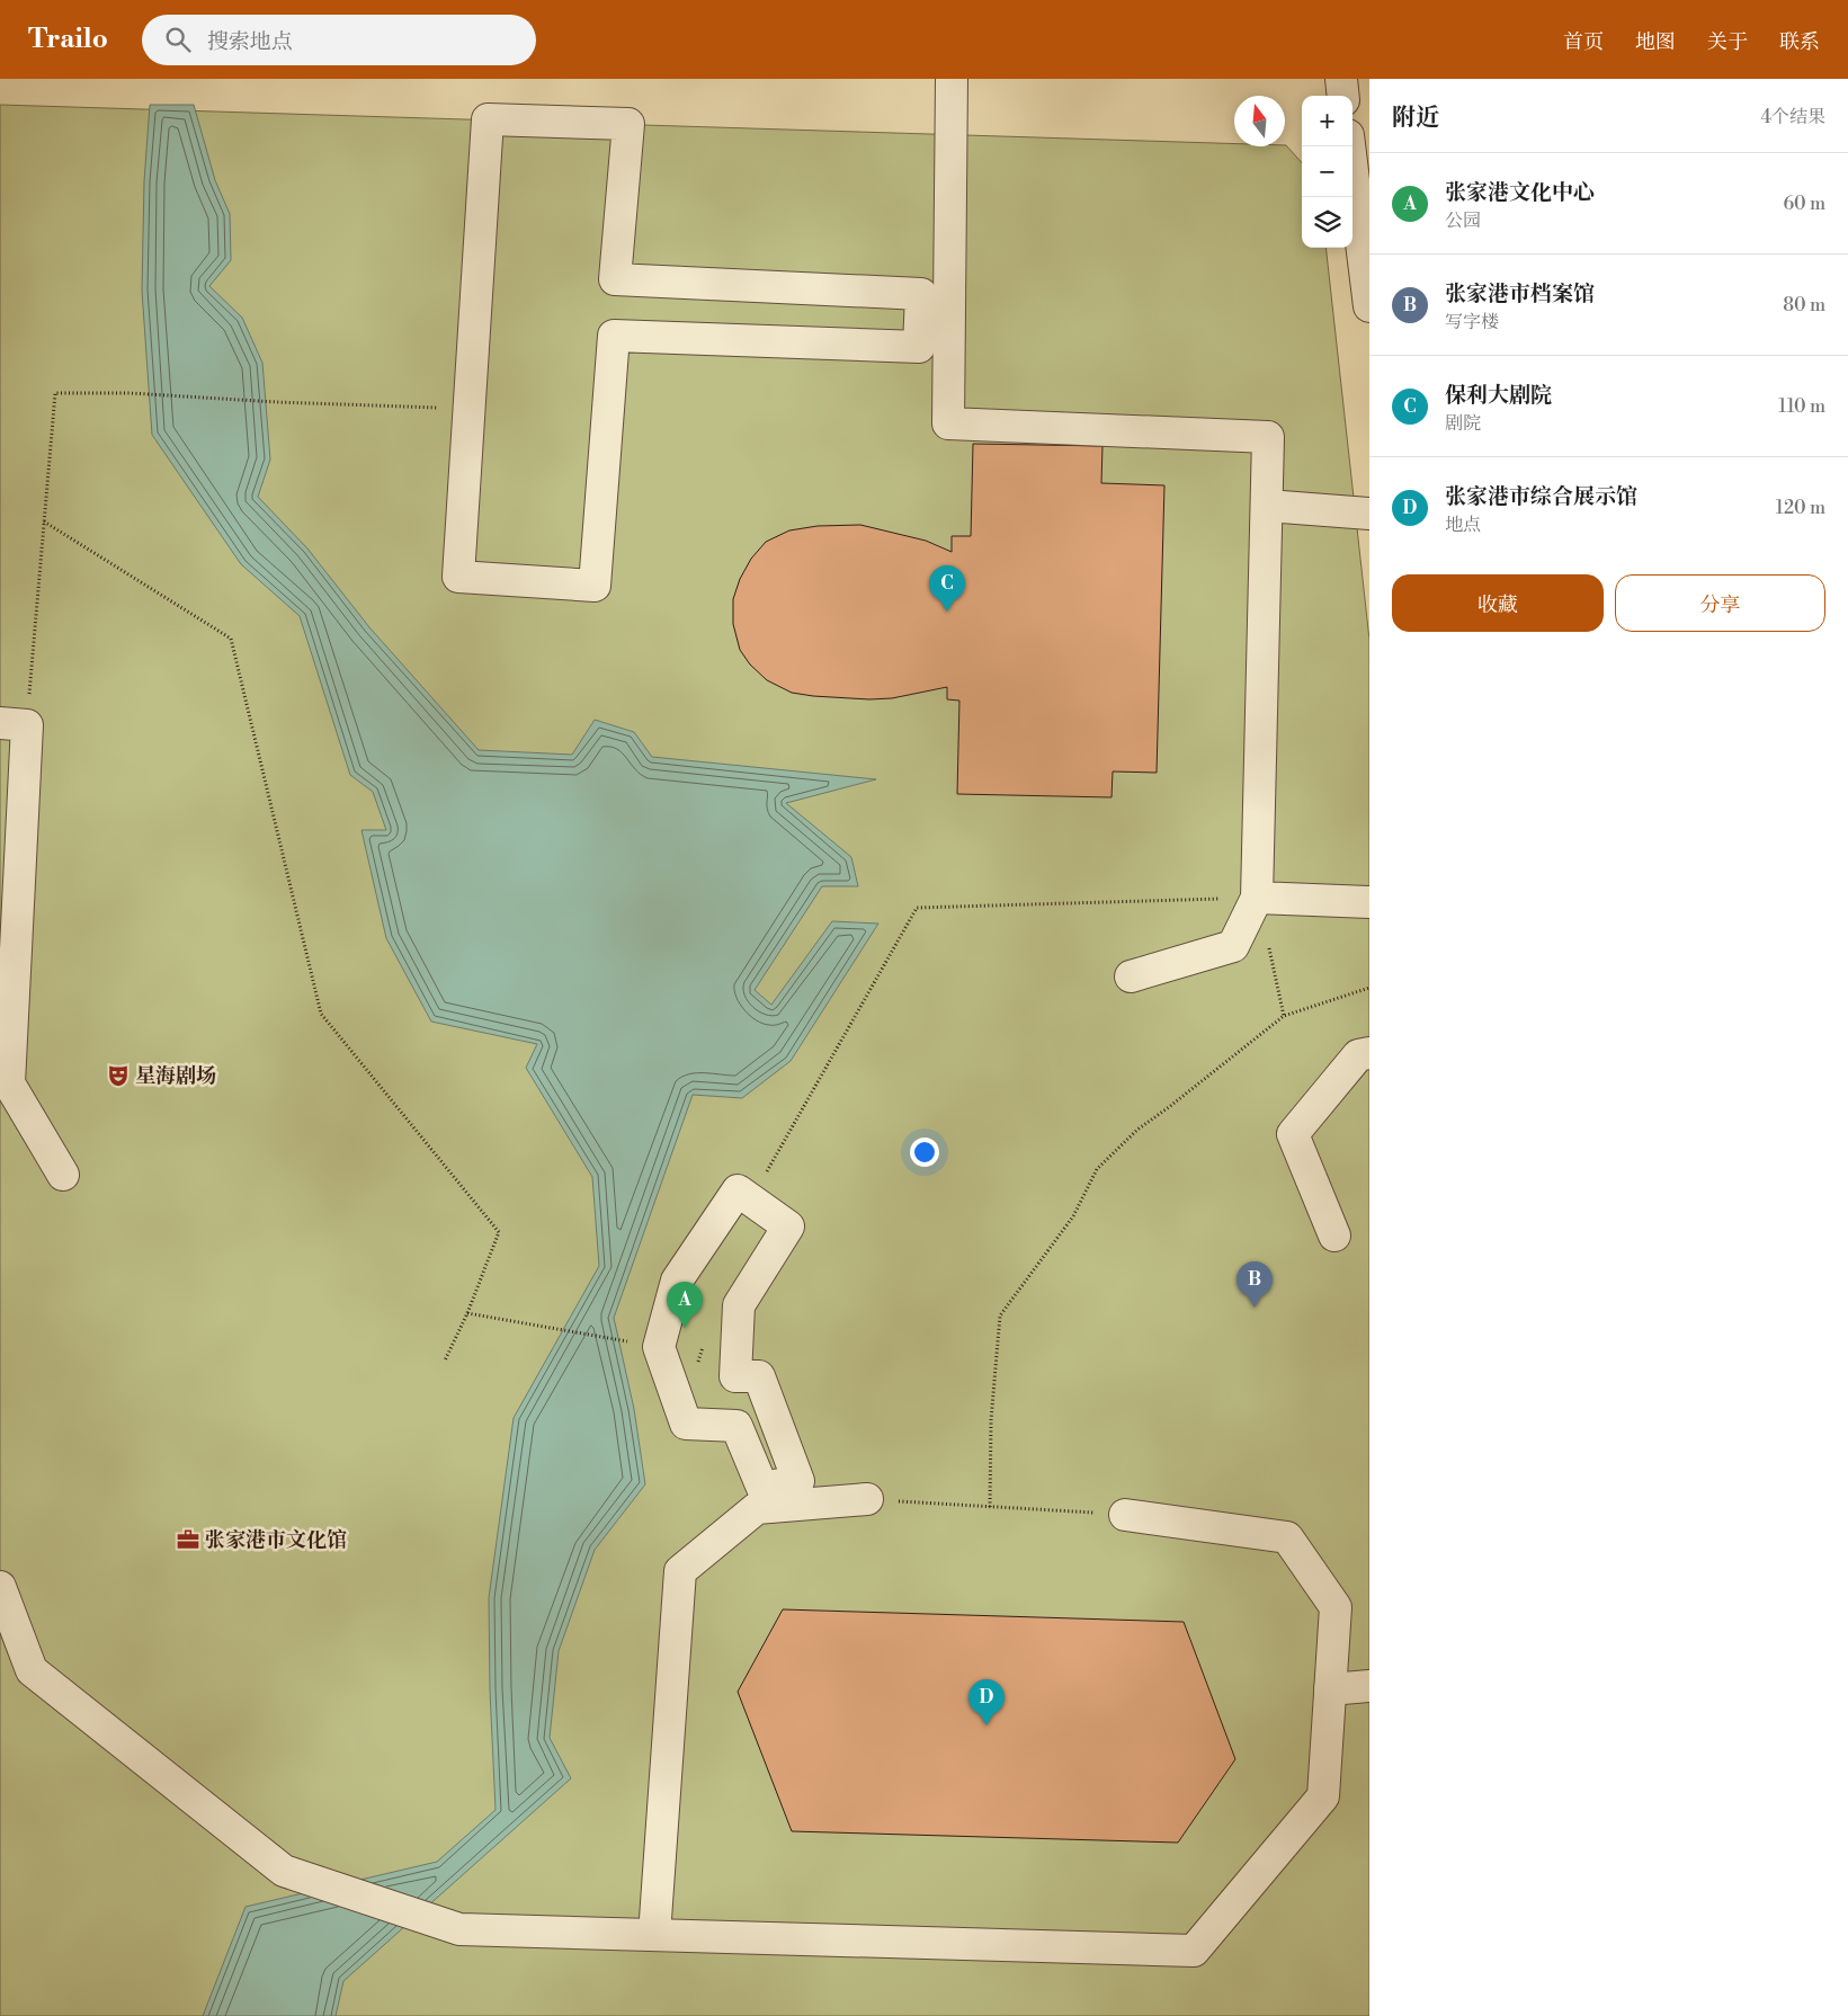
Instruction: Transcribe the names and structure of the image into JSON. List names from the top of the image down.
{
  "places": {
    "theatre": ["星海剧场"],
    "office": ["张家港市文化馆"]
  },
  "north": "top",
  "page": {
    "header": "Trailo",
    "search": "搜索地点",
    "nav": [
      "首页",
      "地图",
      "关于",
      "联系"
    ],
    "heading": ["附近", "4个结果"],
    "map_buttons": ["+", "−"],
    "list": [
      {
        "mark": "A",
        "name": "张家港文化中心",
        "note": "公园",
        "value": "60 m"
      },
      {
        "mark": "B",
        "name": "张家港市档案馆",
        "note": "写字楼",
        "value": "80 m"
      },
      {
        "mark": "C",
        "name": "保利大剧院",
        "note": "剧院",
        "value": "110 m"
      },
      {
        "mark": "D",
        "name": "张家港市综合展示馆",
        "note": "地点",
        "value": "120 m"
      }
    ],
    "buttons": ["收藏", "分享"],
    "pins": [
      "C",
      "B",
      "A",
      "D"
    ]
  }
}
